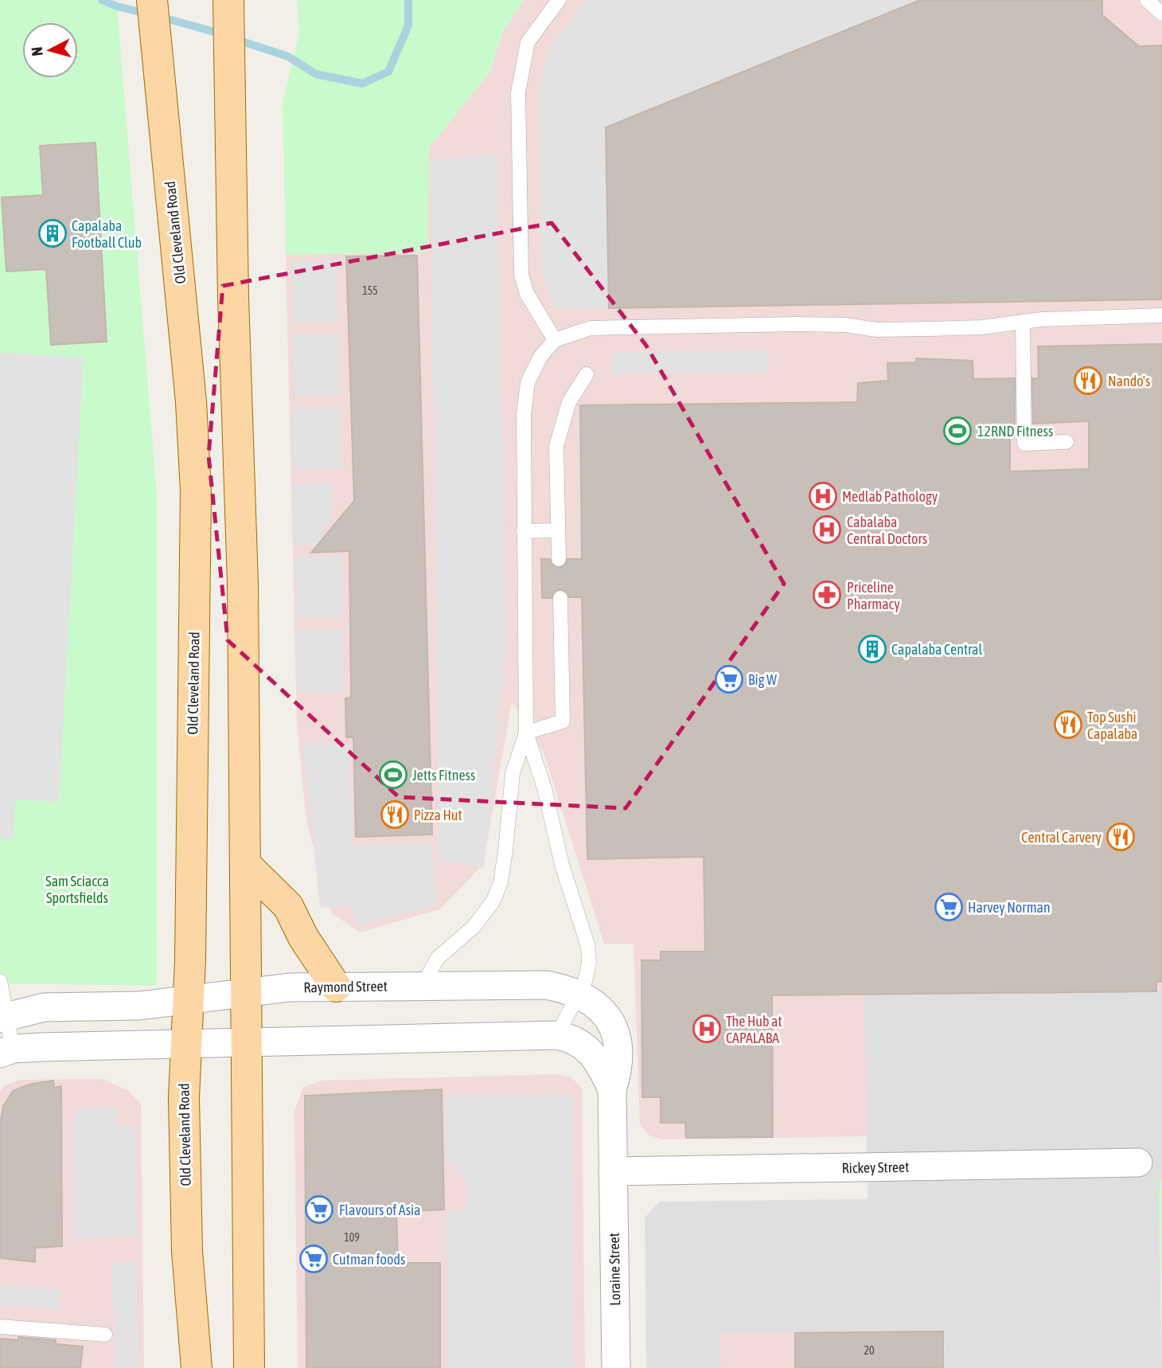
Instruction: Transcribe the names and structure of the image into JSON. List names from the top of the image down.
{
  "streets": {
    "main road": ["Old Cleveland Road"],
    "street": ["Raymond Street", "Rickey Street", "Loraine Street"]
  },
  "crossings": [
    ["Old Cleveland Road", "Raymond Street"],
    ["Raymond Street", "Rickey Street"],
    ["Raymond Street", "Loraine Street"],
    ["Rickey Street", "Loraine Street"]
  ],
  "parks": ["Sam Sciacca Sportsfields"],
  "places": {
    "building": ["Capalaba Football Club", "Capalaba Central"],
    "restaurant": [
      "Nando's",
      "Top Sushi Capalaba",
      "Pizza Hut",
      "Central Carvery"
    ],
    "sports": ["12RND Fitness", "Jetts Fitness"],
    "hospital": ["Medlab Pathology", "Cabalaba Central Doctors", "The Hub at CAPALABA"],
    "pharmacy": ["Priceline Pharmacy"],
    "supermarket": [
      "Big W",
      "Harvey Norman",
      "Flavours of Asia",
      "Cutman foods"
    ]
  },
  "house_numbers": ["155", "109", "20"],
  "north": "left"
}
